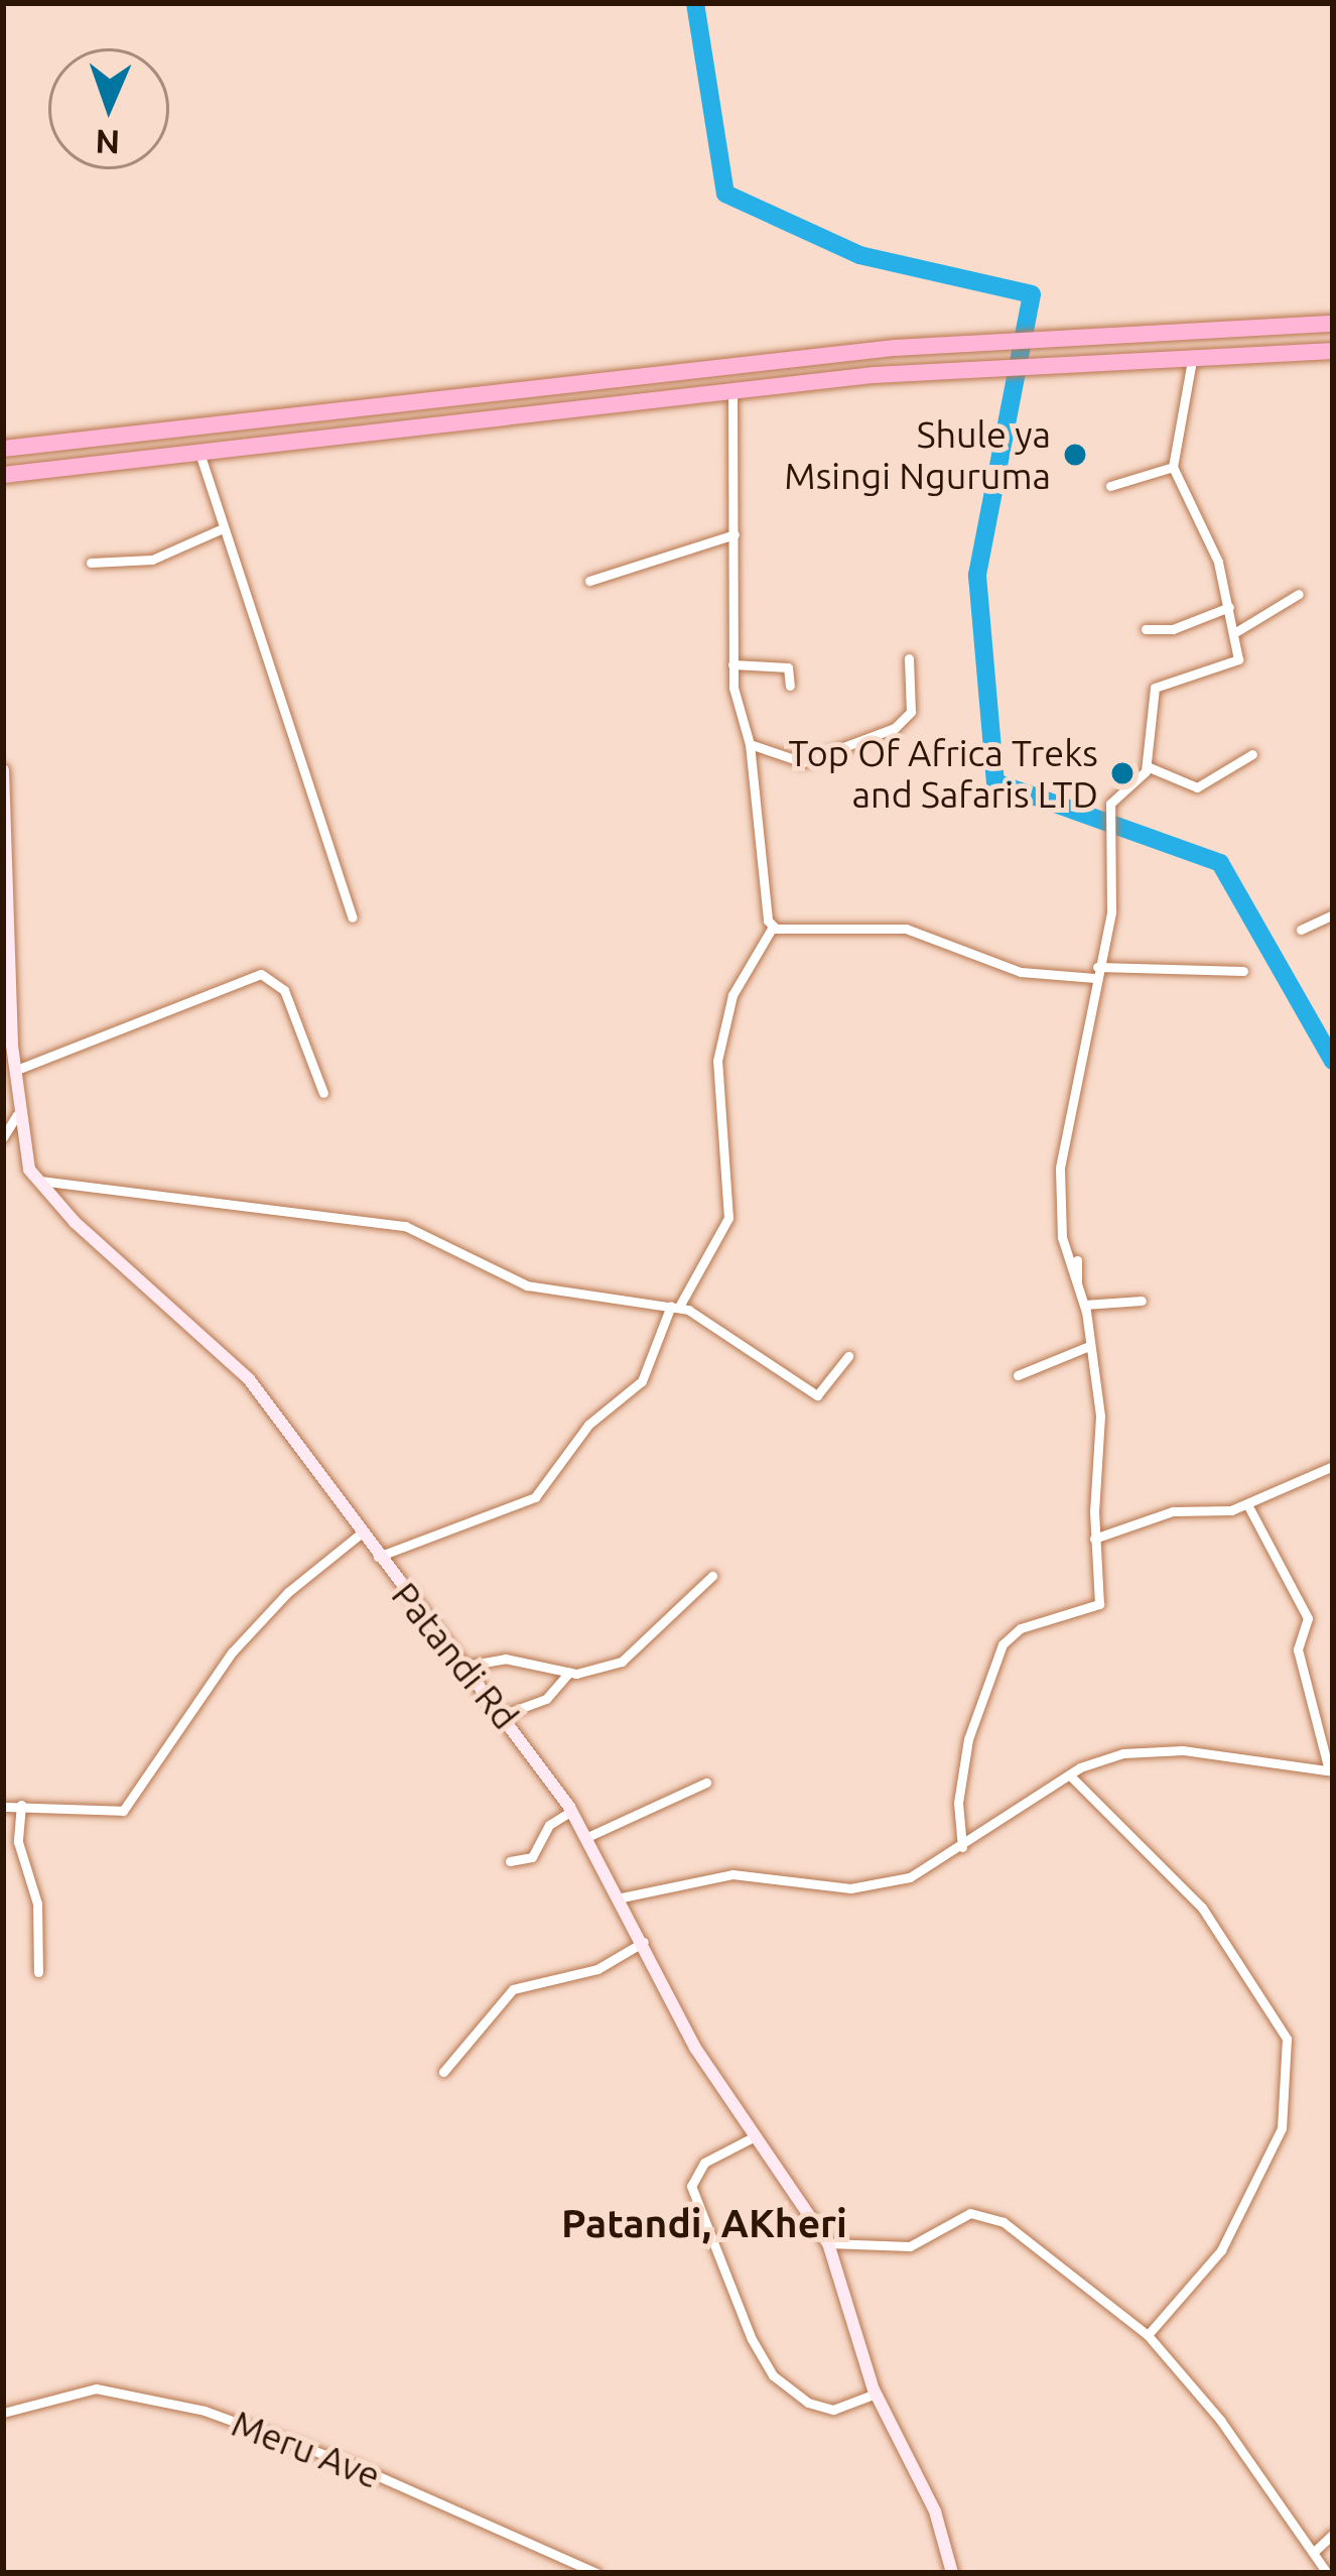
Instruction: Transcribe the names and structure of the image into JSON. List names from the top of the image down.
{
  "streets": {
    "street": ["Patandi Rd", "Meru Ave"]
  },
  "districts": ["Patandi, AKheri"],
  "places": ["Shule ya Msingi Nguruma", "Top Of Africa Treks and Safaris LTD"],
  "north": "bottom"
}
